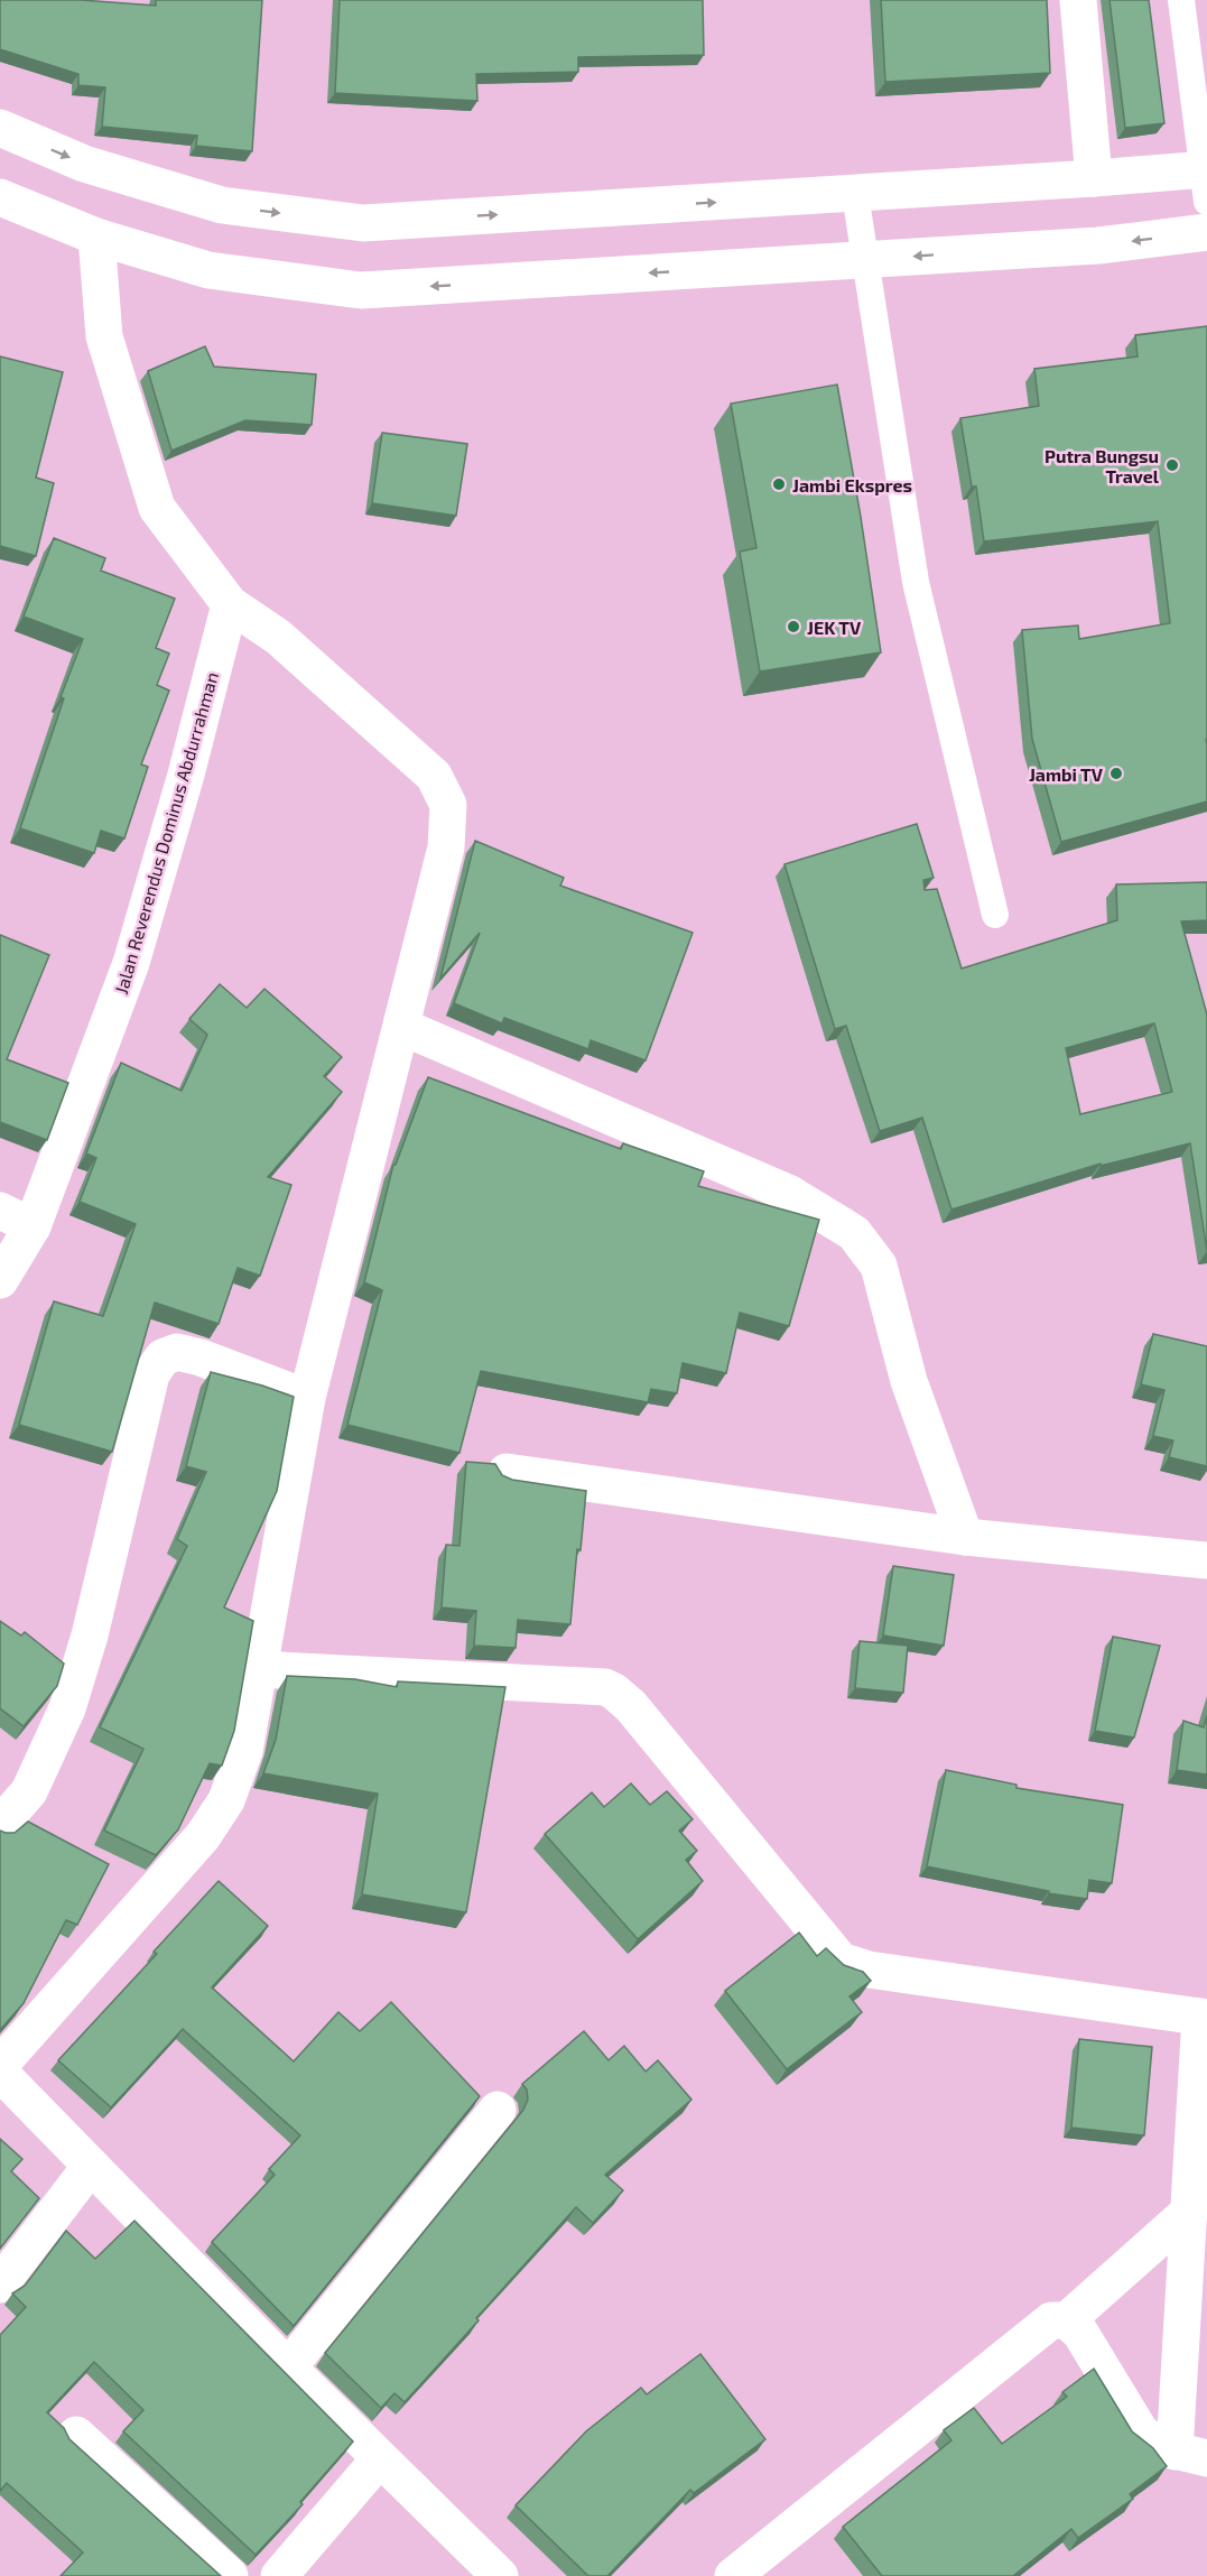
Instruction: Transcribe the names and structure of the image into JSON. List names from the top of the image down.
{
  "streets": {
    "street": ["Jalan Reverendus Dominus Abdurrahman"]
  },
  "places": [
    "Putra Bungsu Travel",
    "Jambi Ekspres",
    "JEK TV",
    "Jambi TV"
  ]
}
